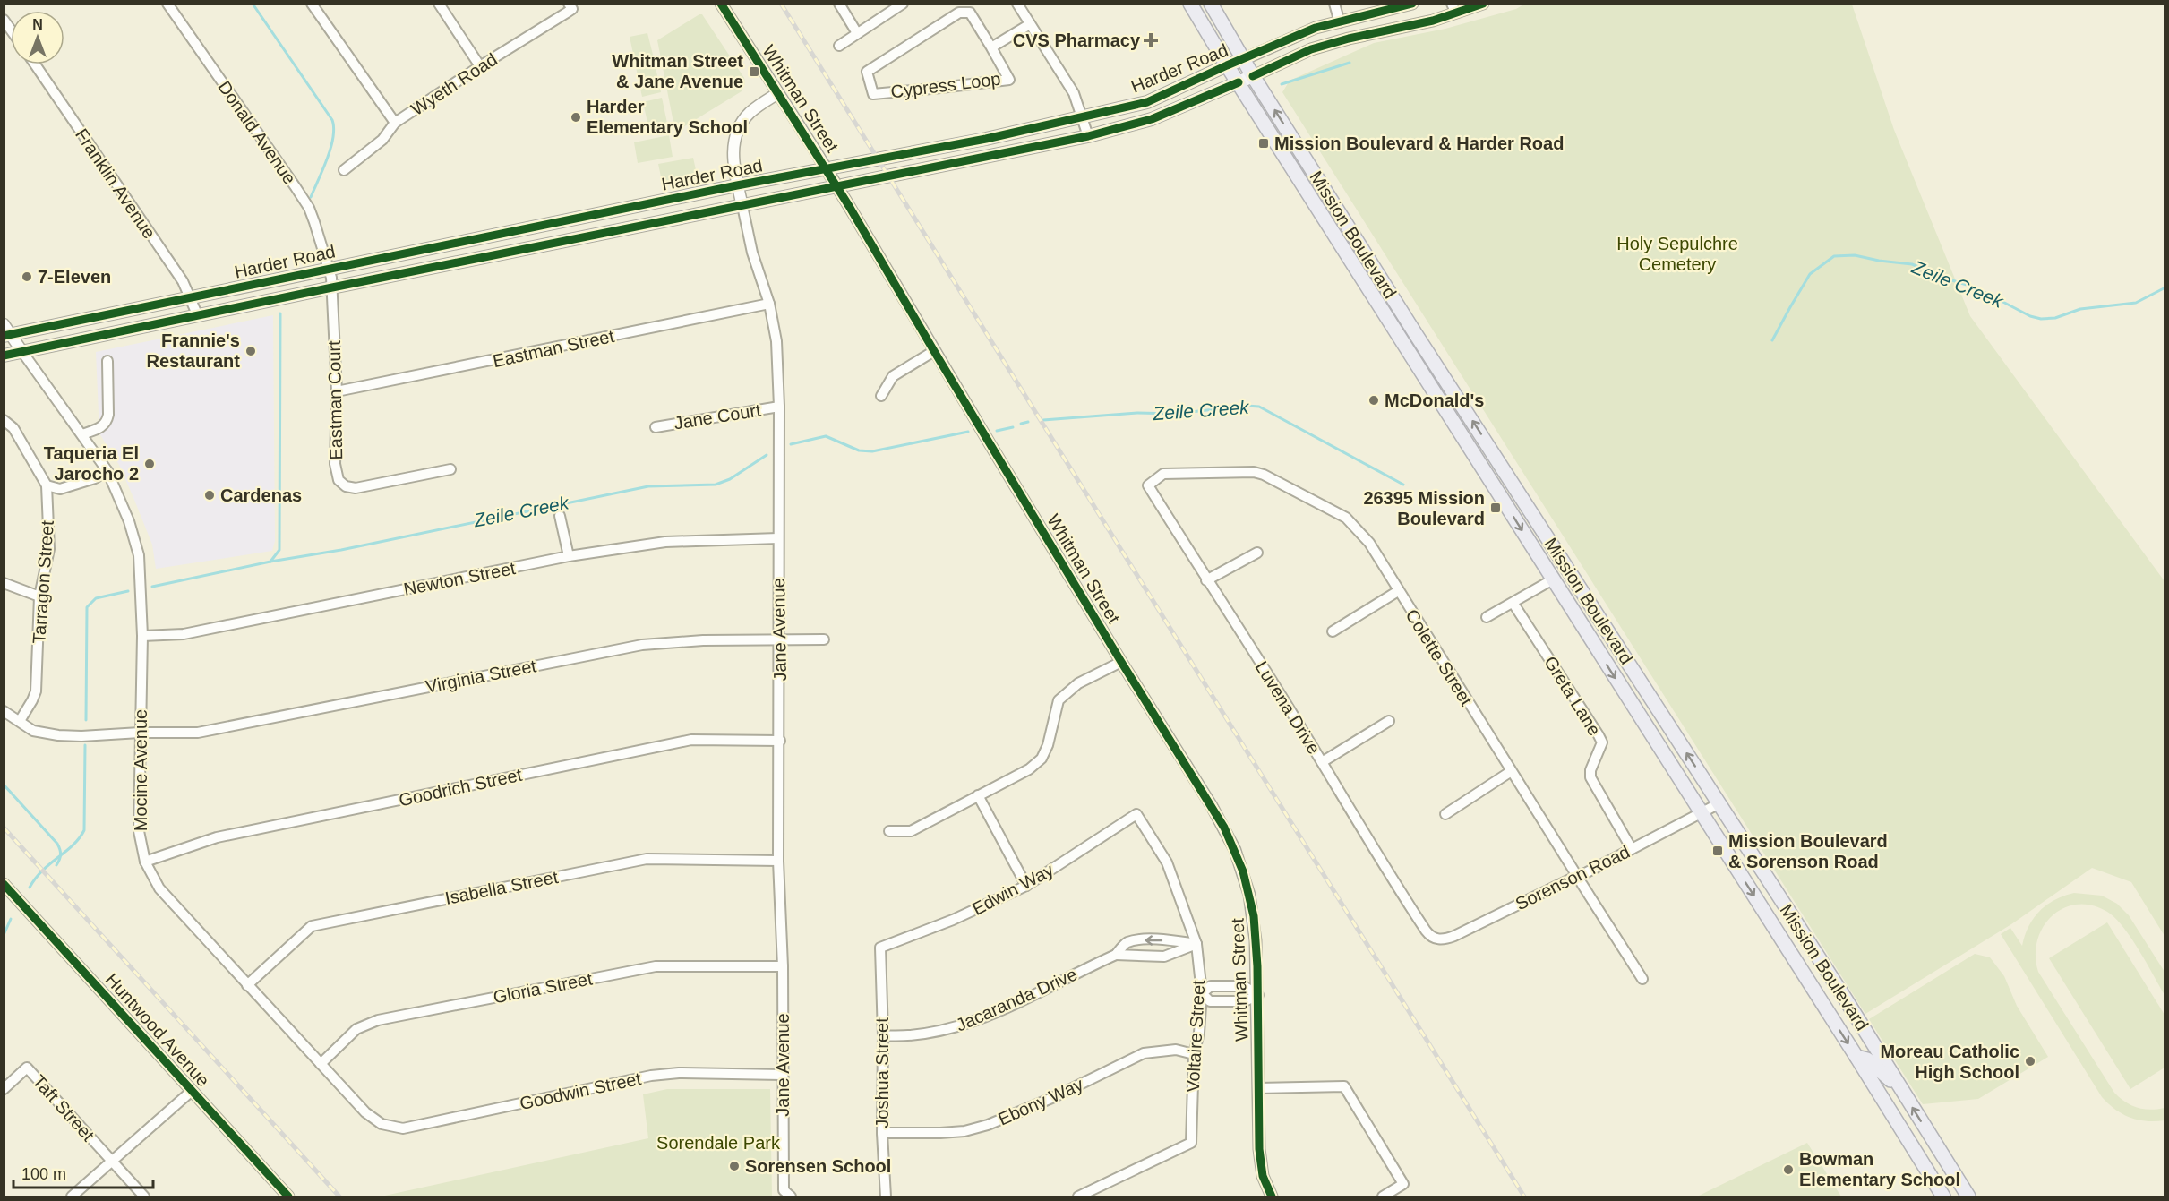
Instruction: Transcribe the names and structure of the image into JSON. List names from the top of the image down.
{
  "streets": {
    "main road": ["Harder Road", "Mission Boulevard"],
    "street": [
      "Wyeth Road",
      "Cypress Loop",
      "Whitman Street",
      "Donald Avenue",
      "Franklin Avenue",
      "Eastman Street",
      "Eastman Court",
      "Jane Court",
      "Newton Street",
      "Tarragon Street",
      "Jane Avenue",
      "Colette Street",
      "Virginia Street",
      "Greta Lane",
      "Luvena Drive",
      "Mocine Avenue",
      "Goodrich Street",
      "Sorenson Road",
      "Isabella Street",
      "Edwin Way",
      "Gloria Street",
      "Jacaranda Drive",
      "Huntwood Avenue",
      "Voltaire Street",
      "Joshua Street",
      "Goodwin Street",
      "Ebony Way",
      "Taft Street"
    ]
  },
  "crossings": [
    ["Harder Road", "Donald Avenue"],
    ["Harder Road", "Franklin Avenue"],
    ["Harder Road", "Mission Boulevard"],
    ["Harder Road", "Eastman Court"],
    ["Harder Road", "Jane Avenue"],
    ["Harder Road", "Mocine Avenue"],
    ["Whitman Street", "Jane Avenue"],
    ["Donald Avenue", "Eastman Court"],
    ["Mission Boulevard", "Sorenson Road"],
    ["Eastman Street", "Eastman Court"],
    ["Eastman Street", "Jane Avenue"],
    ["Jane Court", "Jane Avenue"],
    ["Newton Street", "Jane Avenue"],
    ["Newton Street", "Mocine Avenue"],
    ["Tarragon Street", "Virginia Street"],
    ["Jane Avenue", "Virginia Street"],
    ["Jane Avenue", "Goodrich Street"],
    ["Jane Avenue", "Isabella Street"],
    ["Jane Avenue", "Gloria Street"],
    ["Jane Avenue", "Goodwin Street"],
    ["Colette Street", "Luvena Drive"],
    ["Colette Street", "Sorenson Road"],
    ["Virginia Street", "Mocine Avenue"],
    ["Greta Lane", "Sorenson Road"],
    ["Luvena Drive", "Sorenson Road"],
    ["Mocine Avenue", "Goodrich Street"],
    ["Mocine Avenue", "Isabella Street"],
    ["Mocine Avenue", "Gloria Street"],
    ["Mocine Avenue", "Goodwin Street"],
    ["Edwin Way", "Voltaire Street"],
    ["Edwin Way", "Joshua Street"],
    ["Jacaranda Drive", "Voltaire Street"],
    ["Jacaranda Drive", "Joshua Street"],
    ["Voltaire Street", "Ebony Way"],
    ["Joshua Street", "Ebony Way"]
  ],
  "water": ["Zeile Creek"],
  "parks": ["Holy Sepulchre Cemetery", "Sorendale Park"],
  "places": {
    "health": ["CVS Pharmacy"],
    "transit": [
      "Whitman Street & Jane Avenue",
      "Mission Boulevard & Harder Road",
      "26395 Mission Boulevard",
      "Mission Boulevard & Sorenson Road"
    ],
    "other": [
      "Harder Elementary School",
      "7-Eleven",
      "Frannie's Restaurant",
      "McDonald's",
      "Taqueria El Jarocho 2",
      "Cardenas",
      "Moreau Catholic High School",
      "Sorensen School",
      "Bowman Elementary School"
    ]
  },
  "scale_bar": "100 m",
  "north": "top"
}
